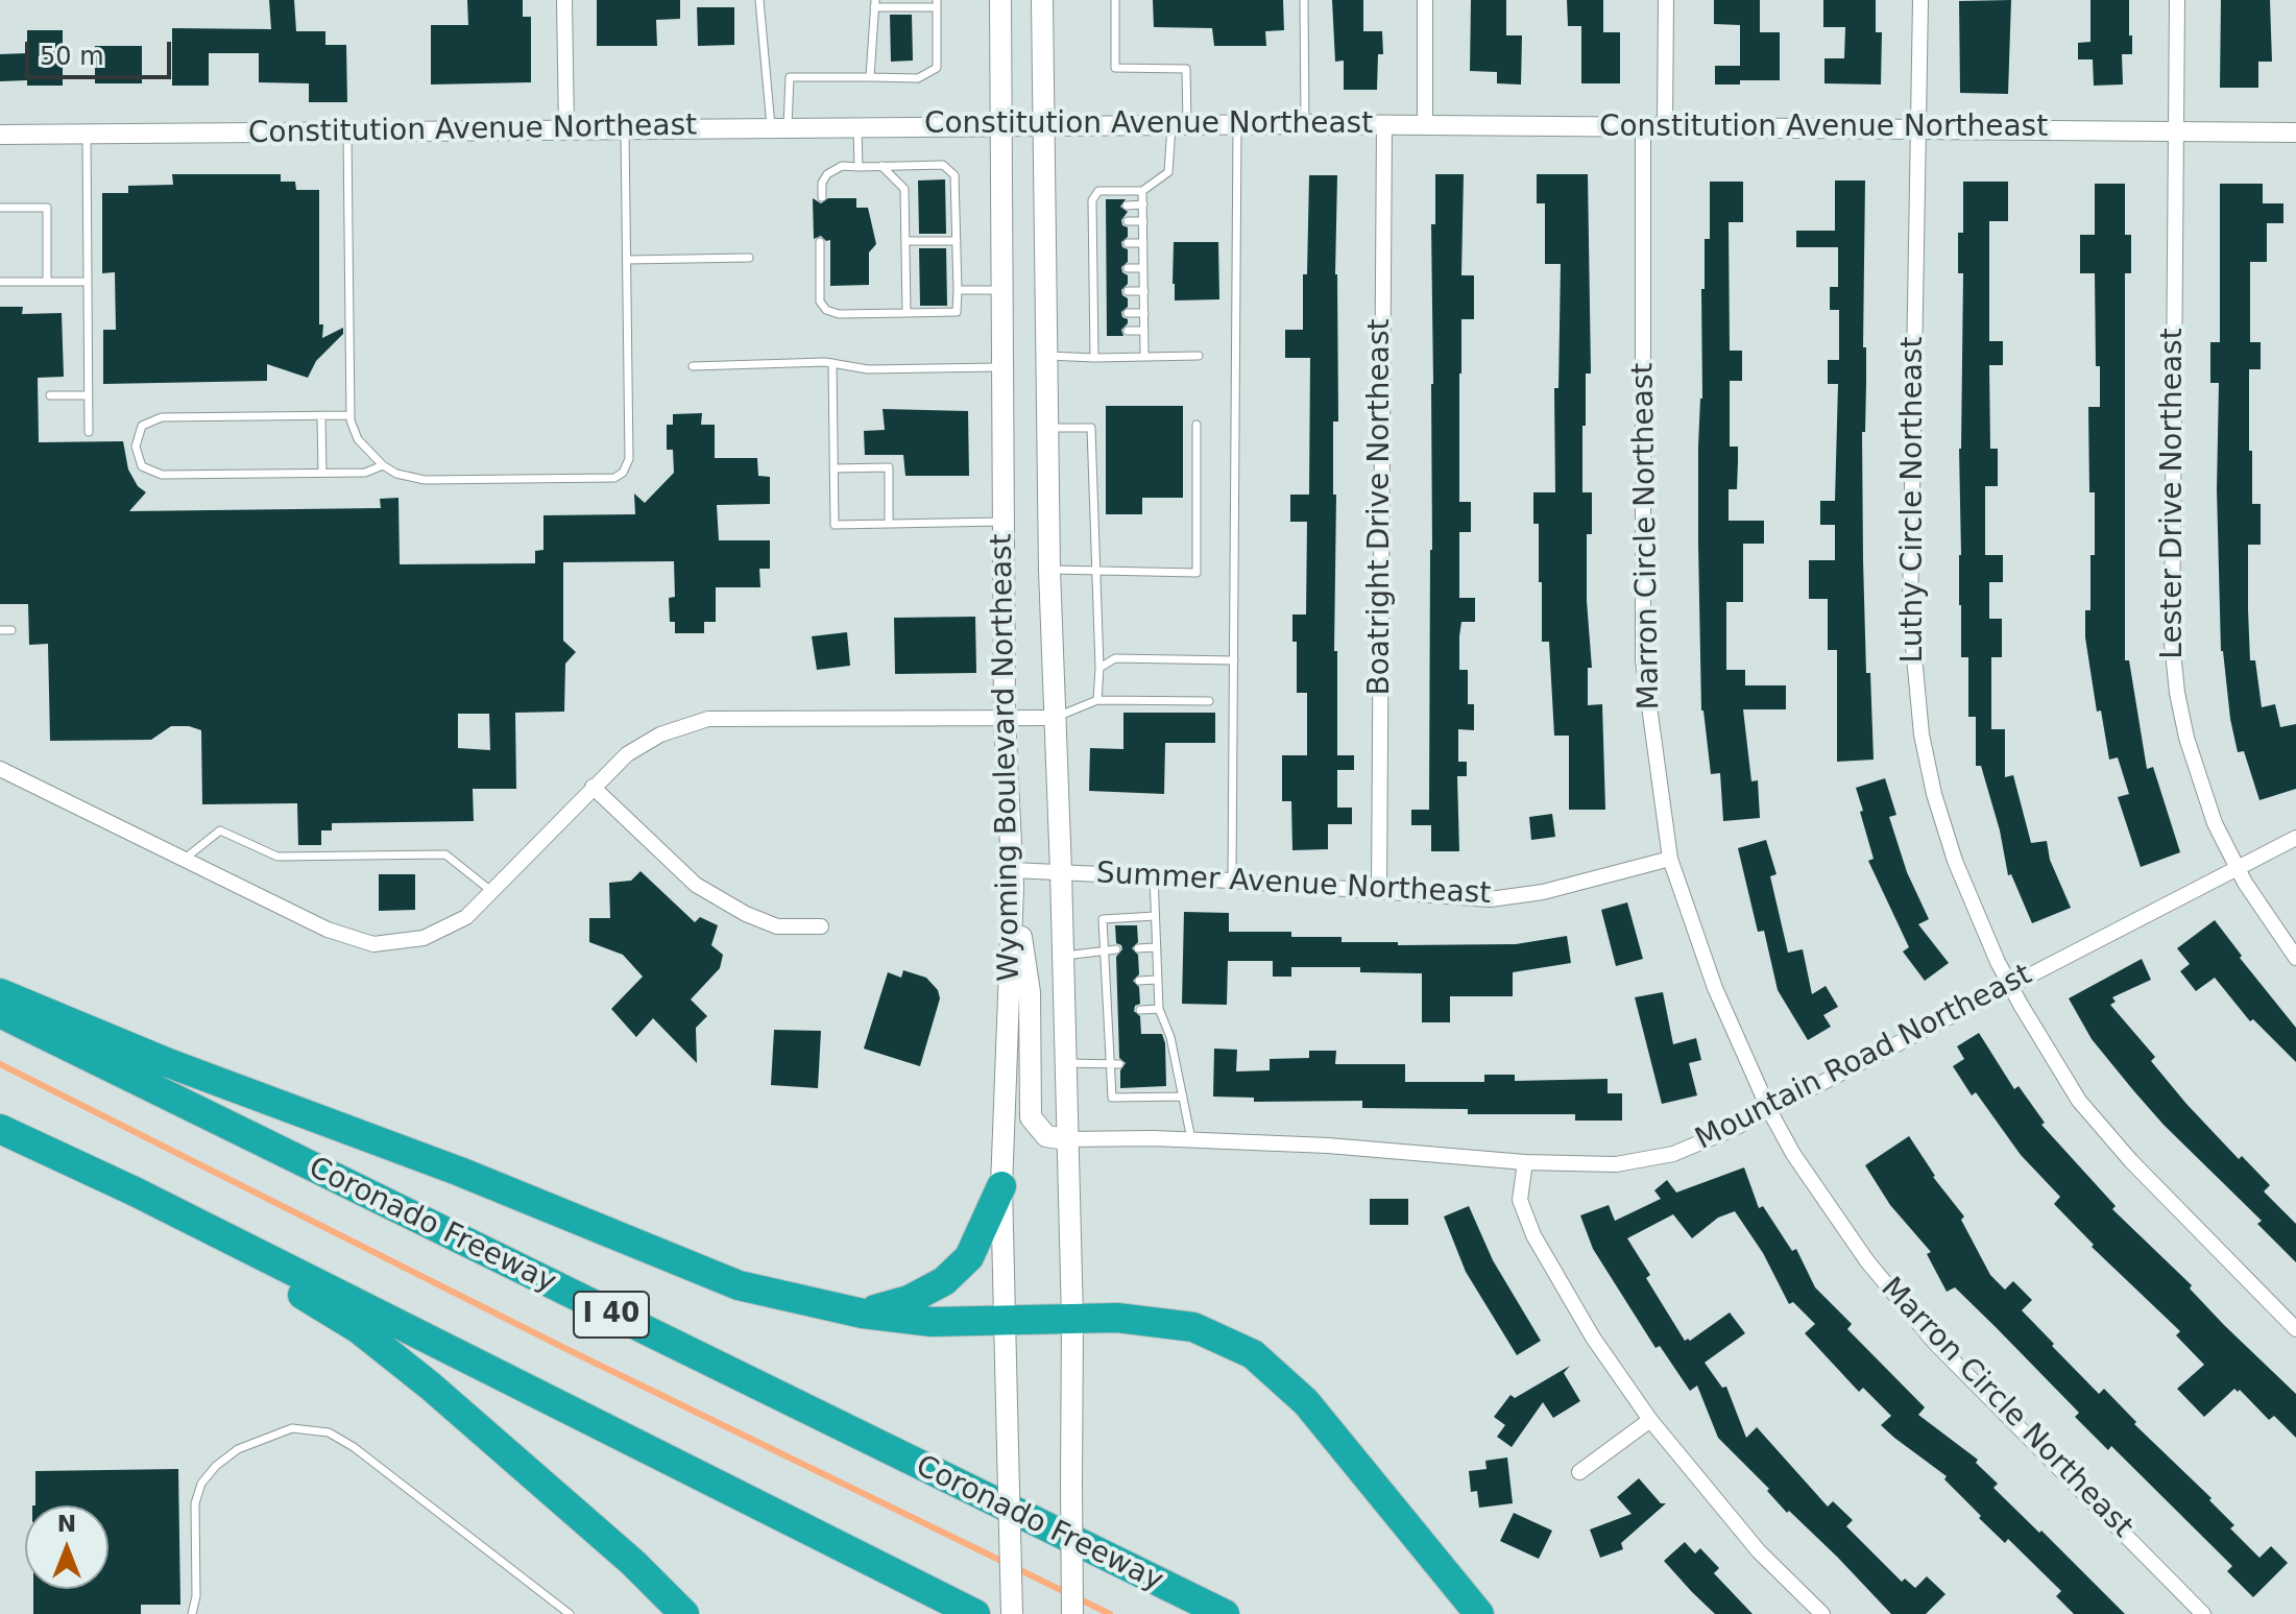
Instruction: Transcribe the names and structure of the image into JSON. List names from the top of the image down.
{
  "streets": {
    "highway": ["Coronado Freeway", "I 40"],
    "main road": ["Wyoming Boulevard Northeast"],
    "street": [
      "Constitution Avenue Northeast",
      "Lester Drive Northeast",
      "Luthy Circle Northeast",
      "Boatright Drive Northeast",
      "Marron Circle Northeast",
      "Summer Avenue Northeast",
      "Mountain Road Northeast"
    ]
  },
  "crossings": [
    ["Constitution Avenue Northeast", "Lester Drive Northeast"],
    ["Constitution Avenue Northeast", "Luthy Circle Northeast"],
    ["Constitution Avenue Northeast", "Boatright Drive Northeast"],
    ["Constitution Avenue Northeast", "Marron Circle Northeast"],
    ["Constitution Avenue Northeast", "Wyoming Boulevard Northeast"],
    ["Lester Drive Northeast", "Mountain Road Northeast"],
    ["Luthy Circle Northeast", "Mountain Road Northeast"],
    ["Boatright Drive Northeast", "Summer Avenue Northeast"],
    ["Marron Circle Northeast", "Summer Avenue Northeast"],
    ["Marron Circle Northeast", "Mountain Road Northeast"],
    ["Wyoming Boulevard Northeast", "Summer Avenue Northeast"],
    ["Wyoming Boulevard Northeast", "Mountain Road Northeast"]
  ],
  "scale_bar": "50 m",
  "north": "top"
}
